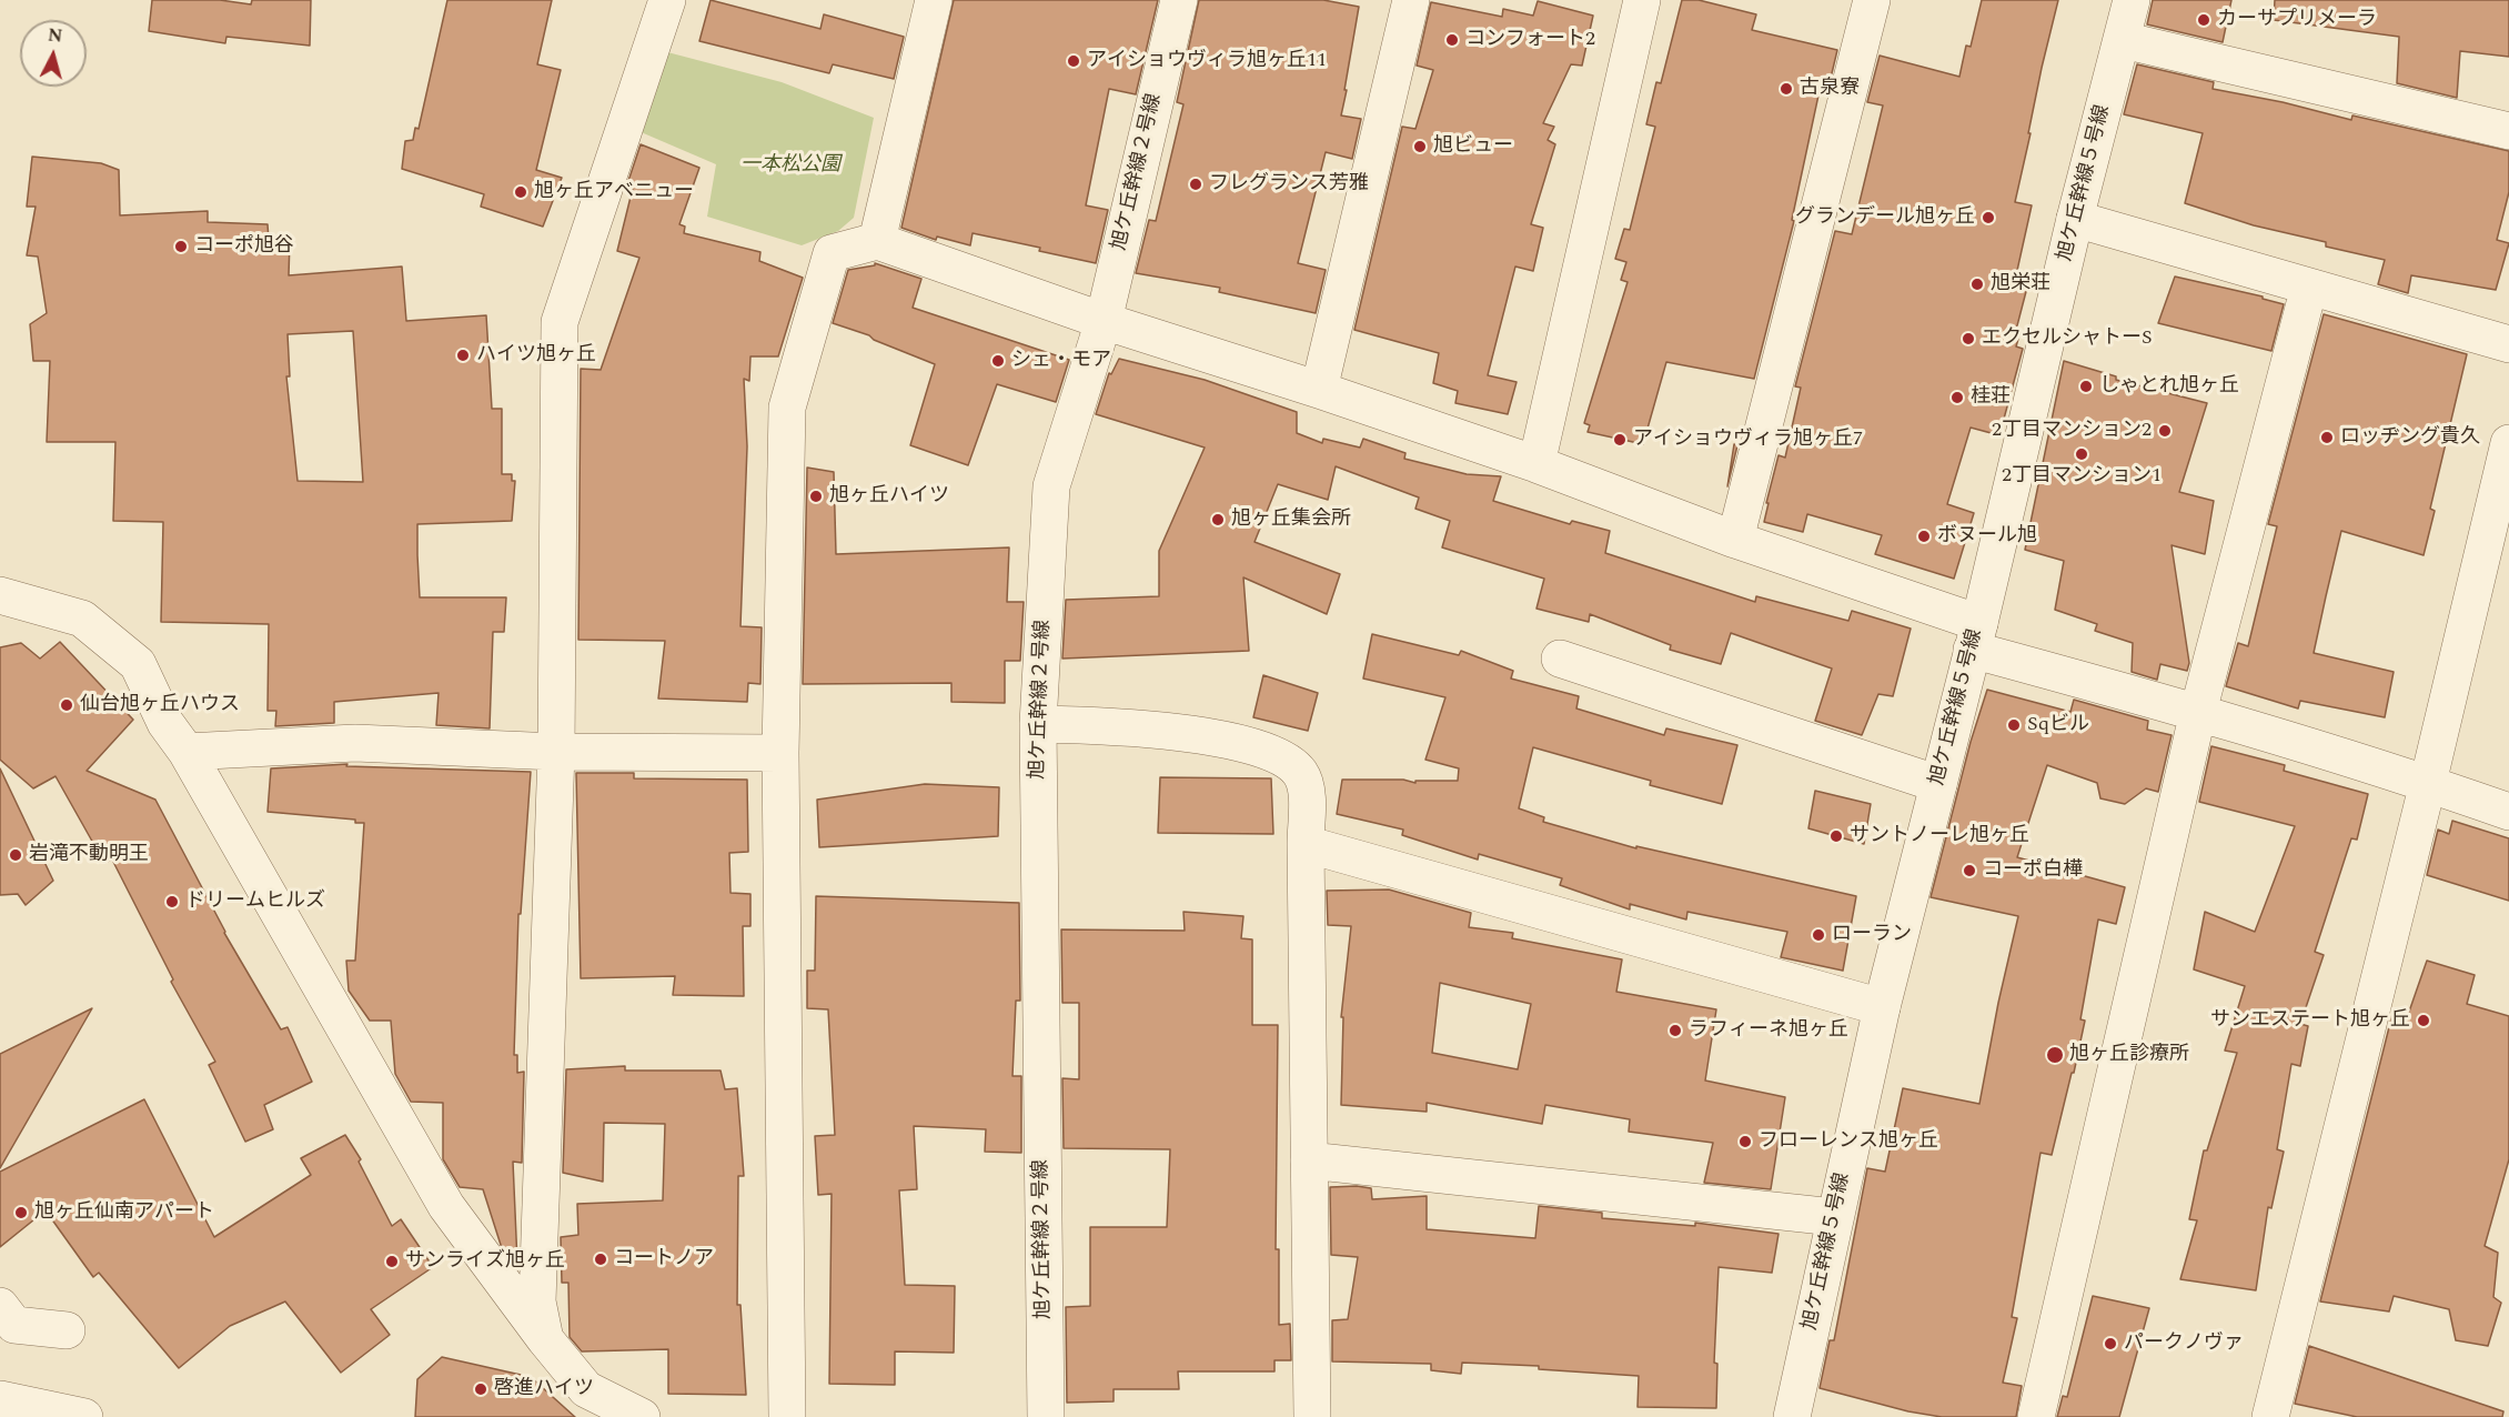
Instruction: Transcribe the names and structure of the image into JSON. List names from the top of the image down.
{
  "streets": {
    "street": ["旭ケ丘幹線２号線", "旭ケ丘幹線５号線"]
  },
  "parks": ["一本松公園"],
  "places": [
    "カーサプリメーラ",
    "コンフォート2",
    "アイショウヴィラ旭ヶ丘11",
    "古泉寮",
    "旭ビュー",
    "フレグランス芳雅",
    "旭ヶ丘アベニュー",
    "グランデール旭ヶ丘",
    "コーポ旭谷",
    "旭栄荘",
    "エクセルシャトーS",
    "ハイツ旭ヶ丘",
    "シェ・モア",
    "しゃとれ旭ヶ丘",
    "桂荘",
    "2丁目マンション2",
    "ロッヂング貴久",
    "アイショウヴィラ旭ヶ丘7",
    "2丁目マンション1",
    "旭ヶ丘ハイツ",
    "旭ヶ丘集会所",
    "ボヌール旭",
    "仙台旭ヶ丘ハウス",
    "Sqビル",
    "サントノーレ旭ヶ丘",
    "岩滝不動明王",
    "コーポ白樺",
    "ドリームヒルズ",
    "ローラン",
    "サンエステート旭ヶ丘",
    "ラフィーネ旭ヶ丘",
    "旭ヶ丘診療所",
    "フローレンス旭ヶ丘",
    "旭ヶ丘仙南アパート",
    "コートノア",
    "サンライズ旭ヶ丘",
    "パークノヴァ",
    "啓進ハイツ"
  ],
  "north": "top"
}
